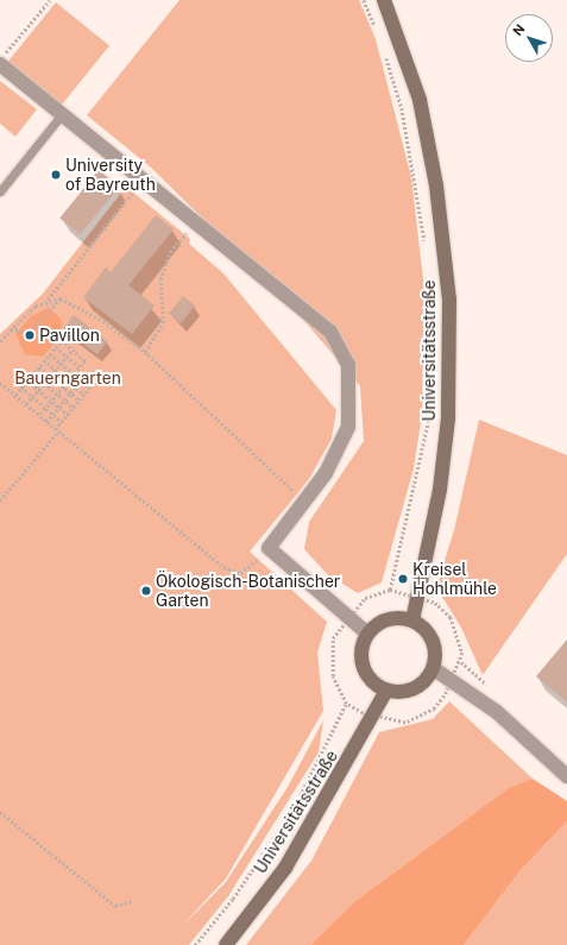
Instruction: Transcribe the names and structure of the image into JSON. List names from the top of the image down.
{
  "streets": {
    "main road": ["Universitätsstraße"]
  },
  "parks": ["Bauerngarten"],
  "places": [
    "University of Bayreuth",
    "Pavillon",
    "Kreisel Hohlmühle",
    "Ökologisch-Botanischer Garten"
  ],
  "north": "top left"
}
